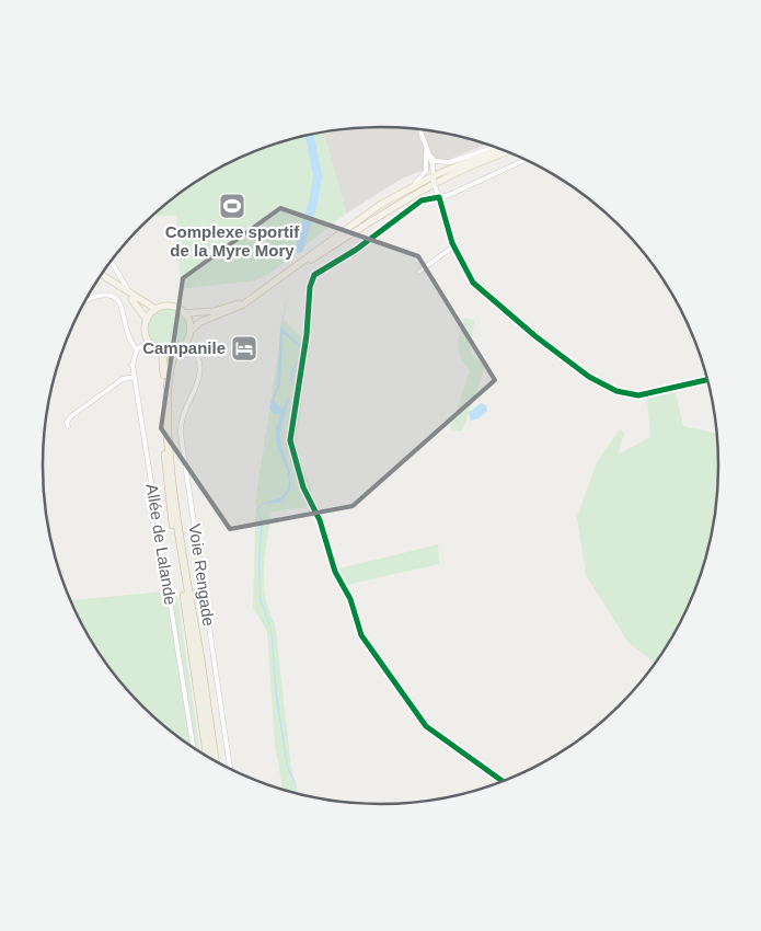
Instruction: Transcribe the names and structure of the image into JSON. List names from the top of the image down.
{
  "streets": {
    "street": ["Allée de Lalande", "Voie Rengade"]
  },
  "places": {
    "sports": ["Complexe sportif de la Myre Mory"],
    "hotel": ["Campanile"]
  }
}
